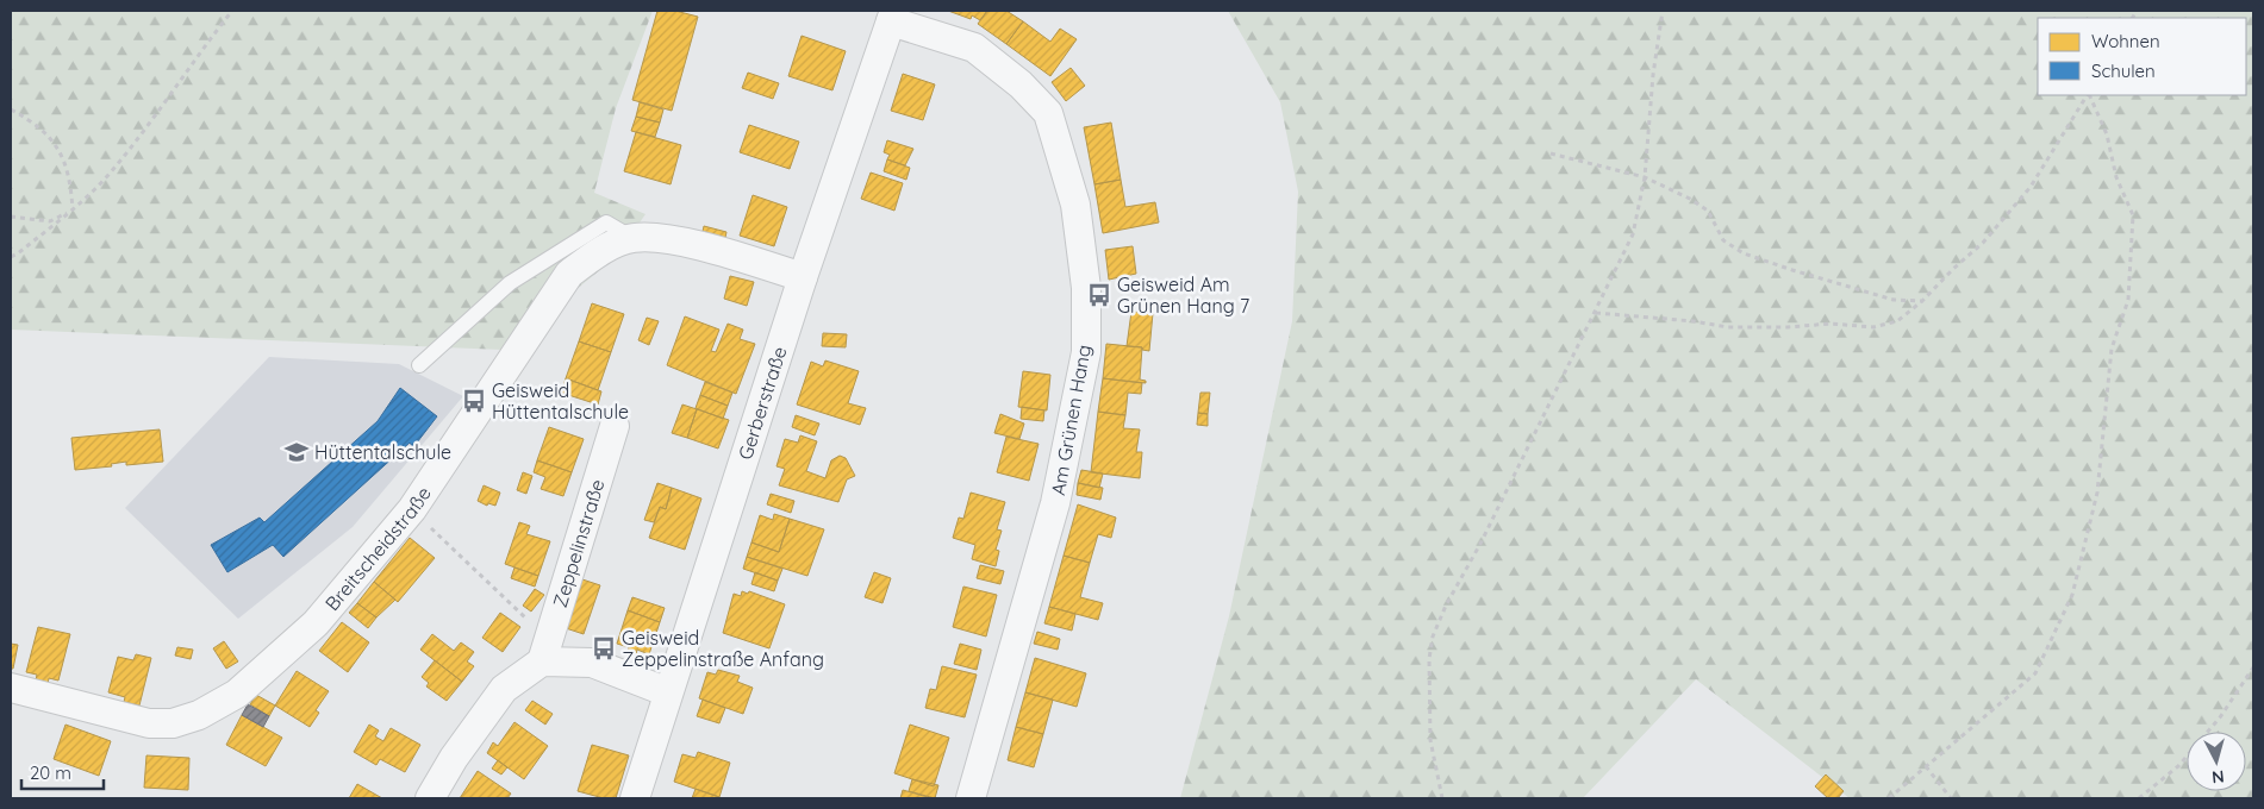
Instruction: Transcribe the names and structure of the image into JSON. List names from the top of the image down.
{
  "streets": {
    "street": [
      "Gerberstraße",
      "Am Grünen Hang",
      "Zeppelinstraße",
      "Breitscheidstraße"
    ]
  },
  "crossings": [
    ["Gerberstraße", "Am Grünen Hang"],
    ["Gerberstraße", "Breitscheidstraße"]
  ],
  "places": {
    "bus stop": ["Geisweid Am Grünen Hang 7", "Geisweid Hüttentalschule", "Geisweid Zeppelinstraße Anfang"],
    "school or university": ["Hüttentalschule"]
  },
  "legend": ["Wohnen", "Schulen"],
  "scale_bar": "20 m",
  "north": "bottom"
}
